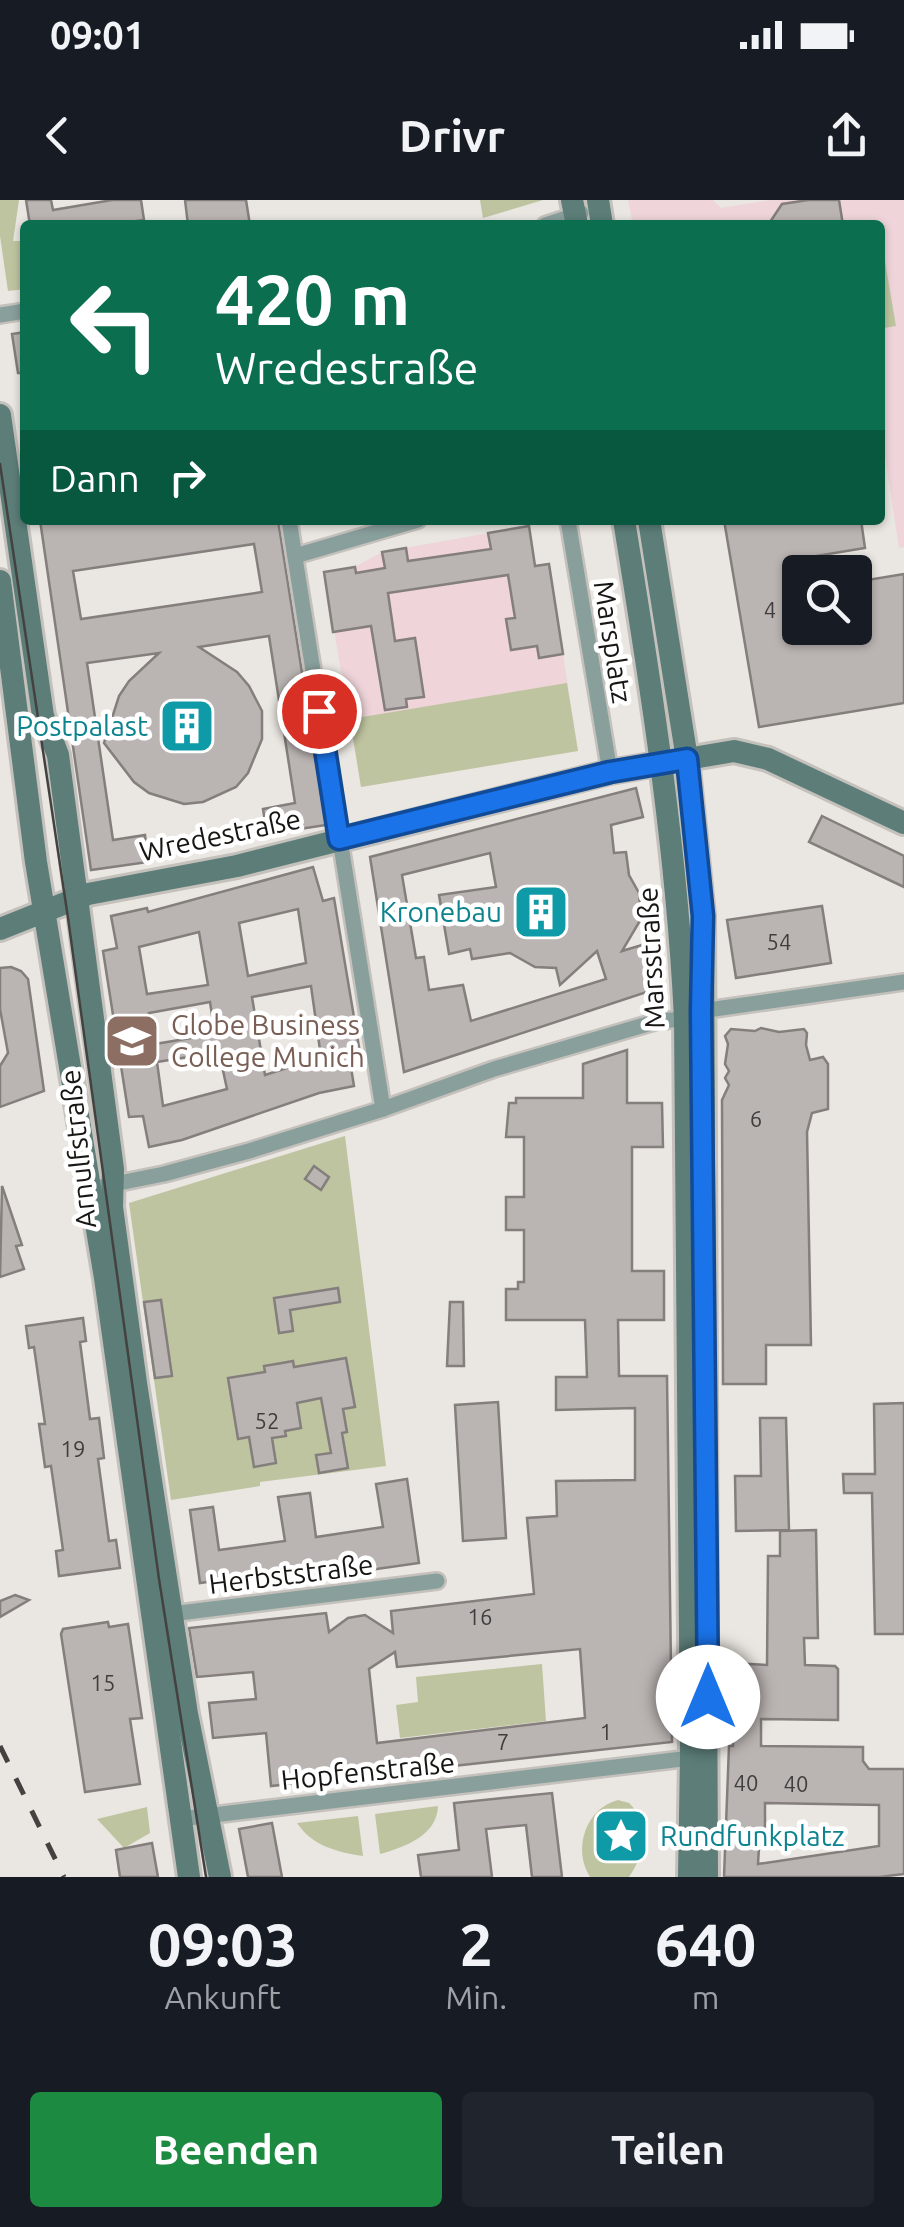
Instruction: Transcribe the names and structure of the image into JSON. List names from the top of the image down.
{
  "streets": {
    "street": [
      "Marsplatz",
      "Wredestraße",
      "Marsstraße",
      "Arnulfstraße",
      "Herbststraße",
      "Hopfenstraße"
    ]
  },
  "crossings": [
    ["Marsplatz", "Wredestraße"],
    ["Wredestraße", "Marsstraße"],
    ["Wredestraße", "Arnulfstraße"],
    ["Marsstraße", "Hopfenstraße"],
    ["Arnulfstraße", "Herbststraße"],
    ["Arnulfstraße", "Hopfenstraße"]
  ],
  "places": {
    "building": ["Postpalast", "Kronebau"],
    "school or university": ["Globe Business College Munich"],
    "place": ["Rundfunkplatz"]
  },
  "house_numbers": [
    "4",
    "54",
    "6",
    "52",
    "19",
    "16",
    "15",
    "1",
    "7",
    "40",
    "40"
  ],
  "page": {
    "status": "09:01",
    "header": "Drivr",
    "turn": ["420 m", "Wredestraße"],
    "then": "Dann",
    "eta": [
      "09:03",
      "Ankunft",
      "2",
      "Min.",
      "640",
      "m"
    ],
    "buttons": ["Beenden", "Teilen"]
  }
}
